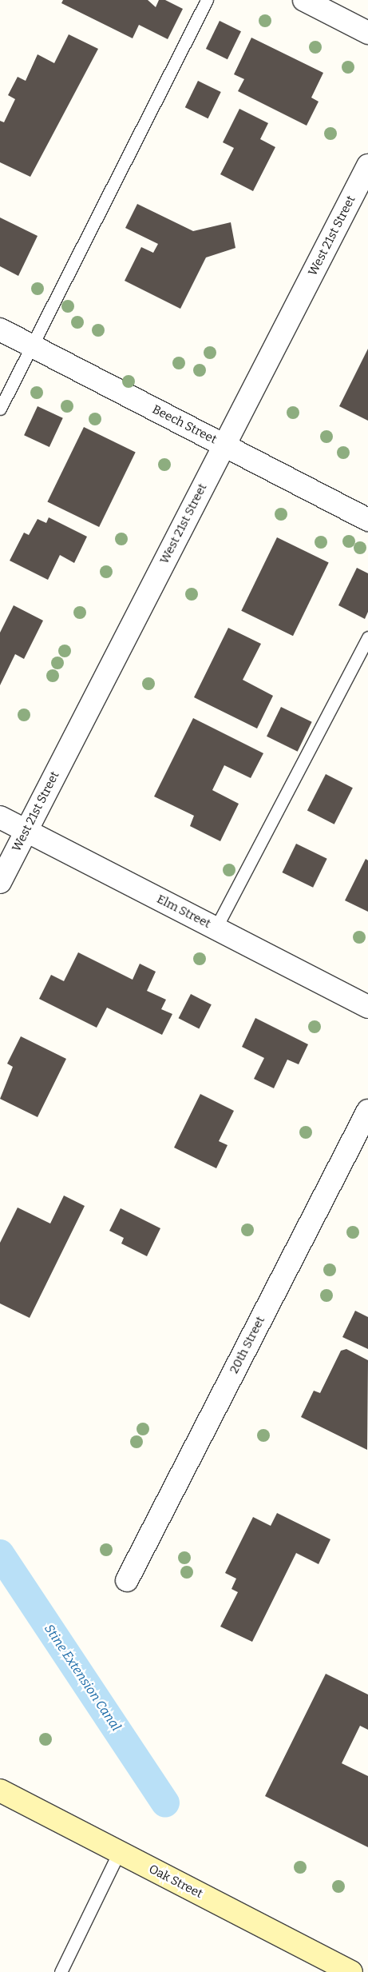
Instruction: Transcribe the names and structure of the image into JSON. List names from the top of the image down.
{
  "streets": {
    "main road": ["Oak Street"],
    "street": [
      "West 21st Street",
      "Beech Street",
      "Elm Street",
      "20th Street"
    ]
  },
  "crossings": [
    ["West 21st Street", "Beech Street"],
    ["West 21st Street", "Elm Street"]
  ],
  "water": ["Stine Extension Canal"]
}
